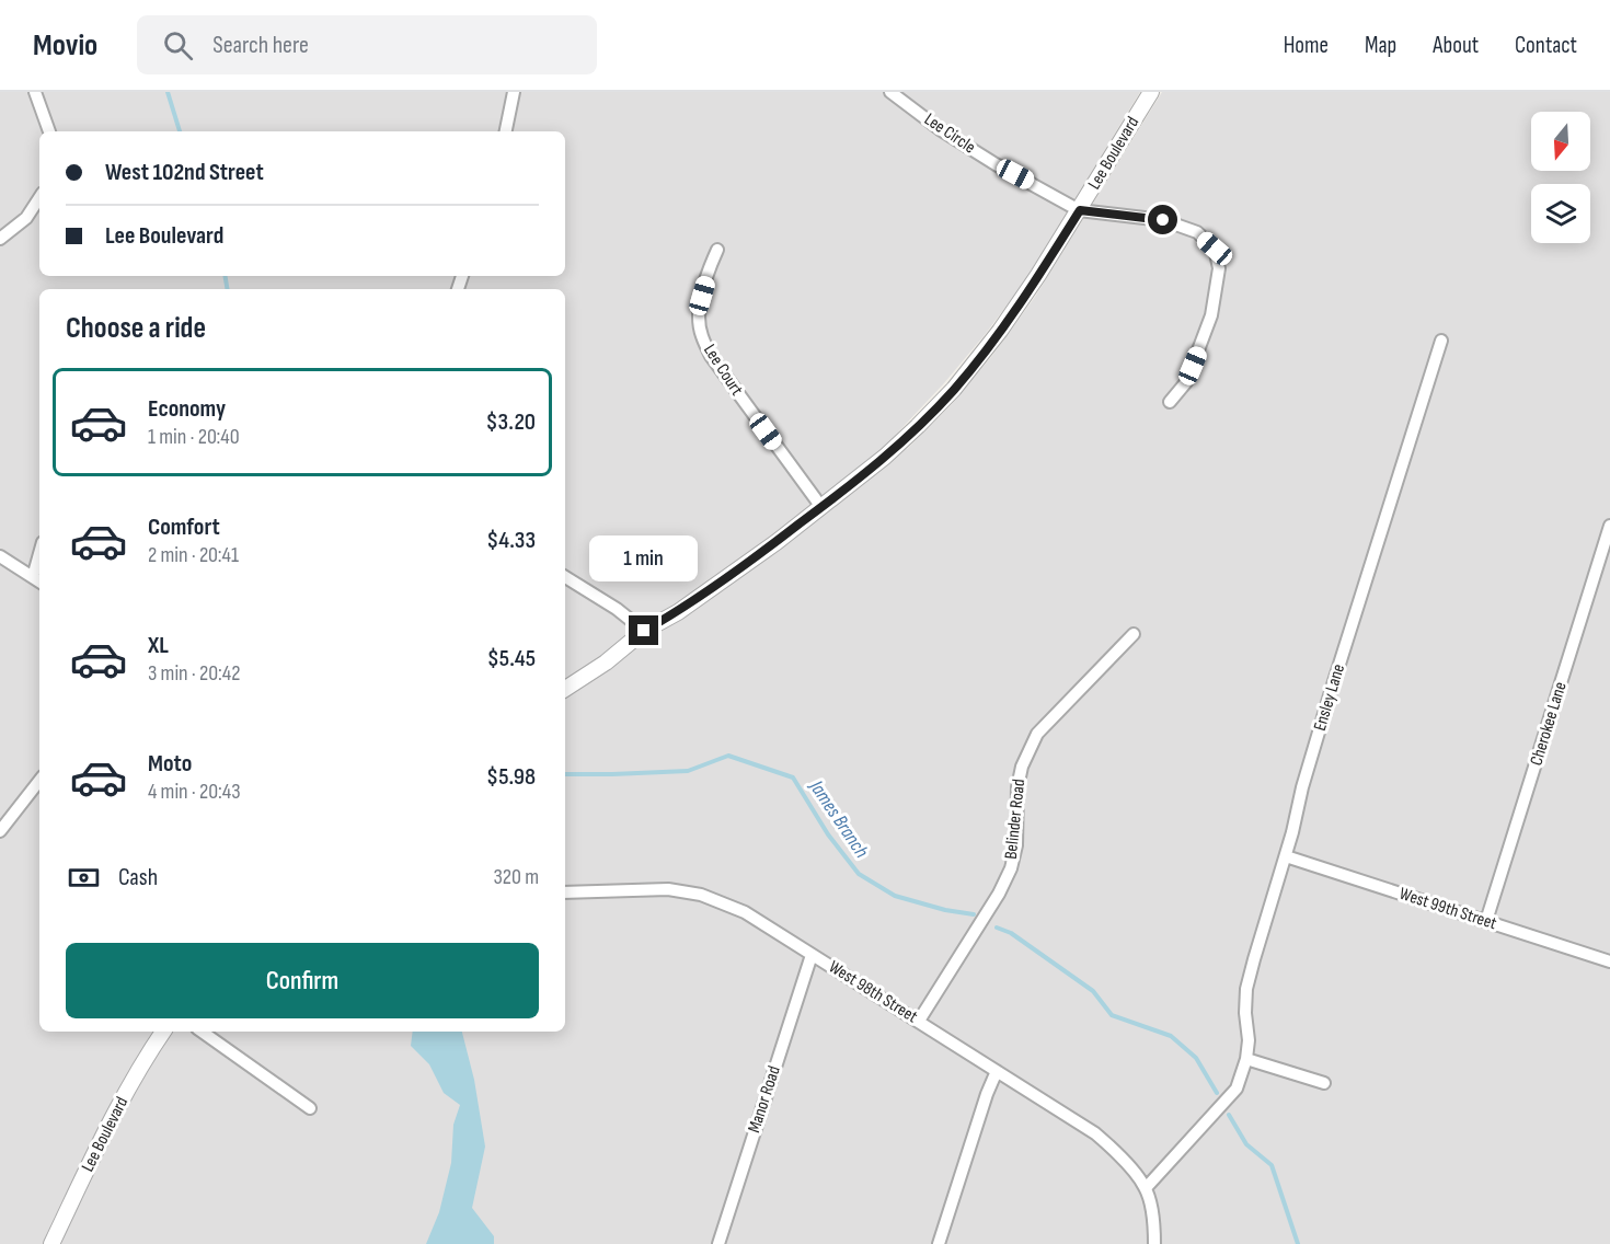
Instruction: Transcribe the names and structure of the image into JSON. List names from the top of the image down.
{
  "streets": {
    "street": [
      "Lee Circle",
      "Lee Boulevard",
      "Lee Court",
      "Ensley Lane",
      "Cherokee Lane",
      "Belinder Road",
      "West 99th Street",
      "West 98th Street",
      "Manor Road"
    ]
  },
  "crossings": [
    ["Lee Circle", "Lee Boulevard"],
    ["Lee Boulevard", "Lee Court"],
    ["Ensley Lane", "West 99th Street"],
    ["Ensley Lane", "West 98th Street"],
    ["Cherokee Lane", "West 99th Street"],
    ["Belinder Road", "West 98th Street"],
    ["West 98th Street", "Manor Road"]
  ],
  "water": ["James Branch"],
  "north": "bottom",
  "page": {
    "header": "Movio",
    "search": "Search here",
    "nav": [
      "Home",
      "Map",
      "About",
      "Contact"
    ],
    "banner": ["West 102nd Street", "Lee Boulevard"],
    "heading": "Choose a ride",
    "list": [
      {
        "name": "Economy",
        "note": "1 min · 20:40",
        "value": "$3.20"
      },
      {
        "name": "Comfort",
        "note": "2 min · 20:41",
        "value": "$4.33"
      },
      {
        "name": "XL",
        "note": "3 min · 20:42",
        "value": "$5.45"
      },
      {
        "name": "Moto",
        "note": "4 min · 20:43",
        "value": "$5.98"
      }
    ],
    "bubble": "1 min",
    "pay": ["Cash", "320 m"],
    "buttons": "Confirm"
  }
}
